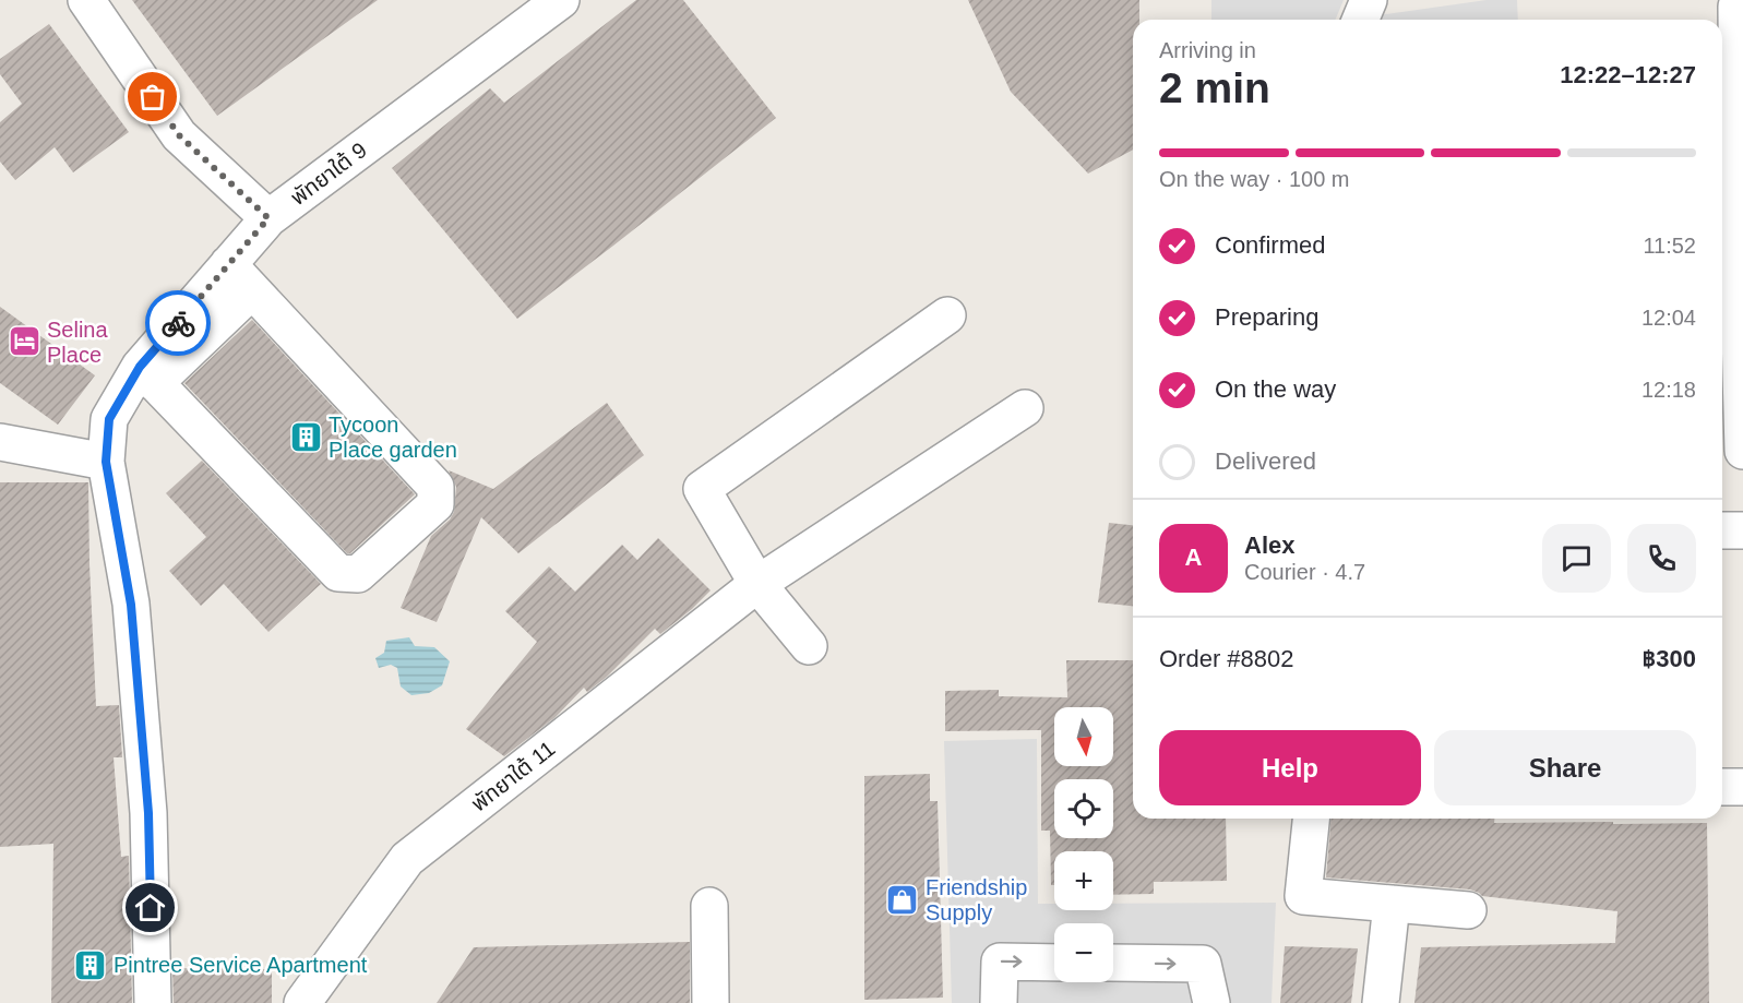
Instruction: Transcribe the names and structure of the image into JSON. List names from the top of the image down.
{
  "streets": {
    "street": ["พัทยาใต้ 9", "พัทยาใต้ 11"]
  },
  "places": {
    "hotel": ["Selina Place"],
    "building": ["Tycoon Place garden", "Pintree Service Apartment"],
    "shop": ["Friendship Supply"]
  },
  "north": "bottom",
  "page": {
    "heading": ["2 min", "Arriving in", "12:22–12:27"],
    "panel": [
      "Alex",
      "Courier · 4.7",
      "Order #8802",
      "฿300"
    ],
    "bar": "On the way · 100 m",
    "list": [
      ["Confirmed", "11:52"],
      ["Preparing", "12:04"],
      ["On the way", "12:18"],
      "Delivered"
    ],
    "round": "A",
    "map_buttons": ["+", "−"],
    "buttons": ["Help", "Share"]
  }
}
